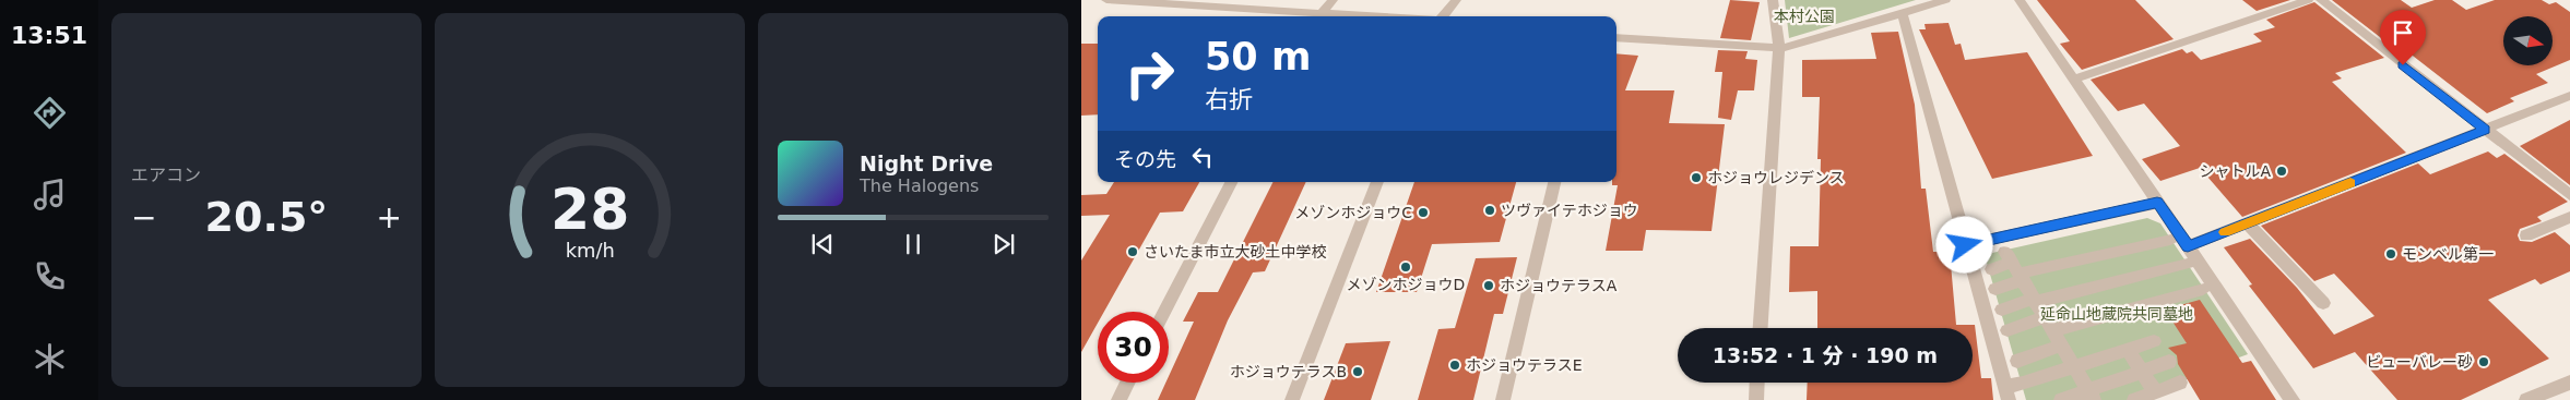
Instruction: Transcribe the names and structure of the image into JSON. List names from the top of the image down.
{
  "parks": ["本村公園", "延命山地蔵院共同墓地"],
  "places": [
    "シャトルA",
    "ホジョウレジデンス",
    "ツヴァイテホジョウ",
    "メゾンホジョウC",
    "さいたま市立大砂土中学校",
    "モンベル第一",
    "メゾンホジョウD",
    "ホジョウテラスA",
    "ビューバレー砂",
    "ホジョウテラスE",
    "ホジョウテラスB"
  ],
  "north": "right",
  "page": {
    "tabs": "13:51",
    "tile": "エアコン",
    "turn": ["50 m", "右折"],
    "then": "その先",
    "song": ["Night Drive", "The Halogens"],
    "heat": ["−", "20.5°", "+"],
    "limit": "30",
    "trip": "13:52 · 1 分 · 190 m",
    "gauge": ["28", "km/h"]
  }
}
